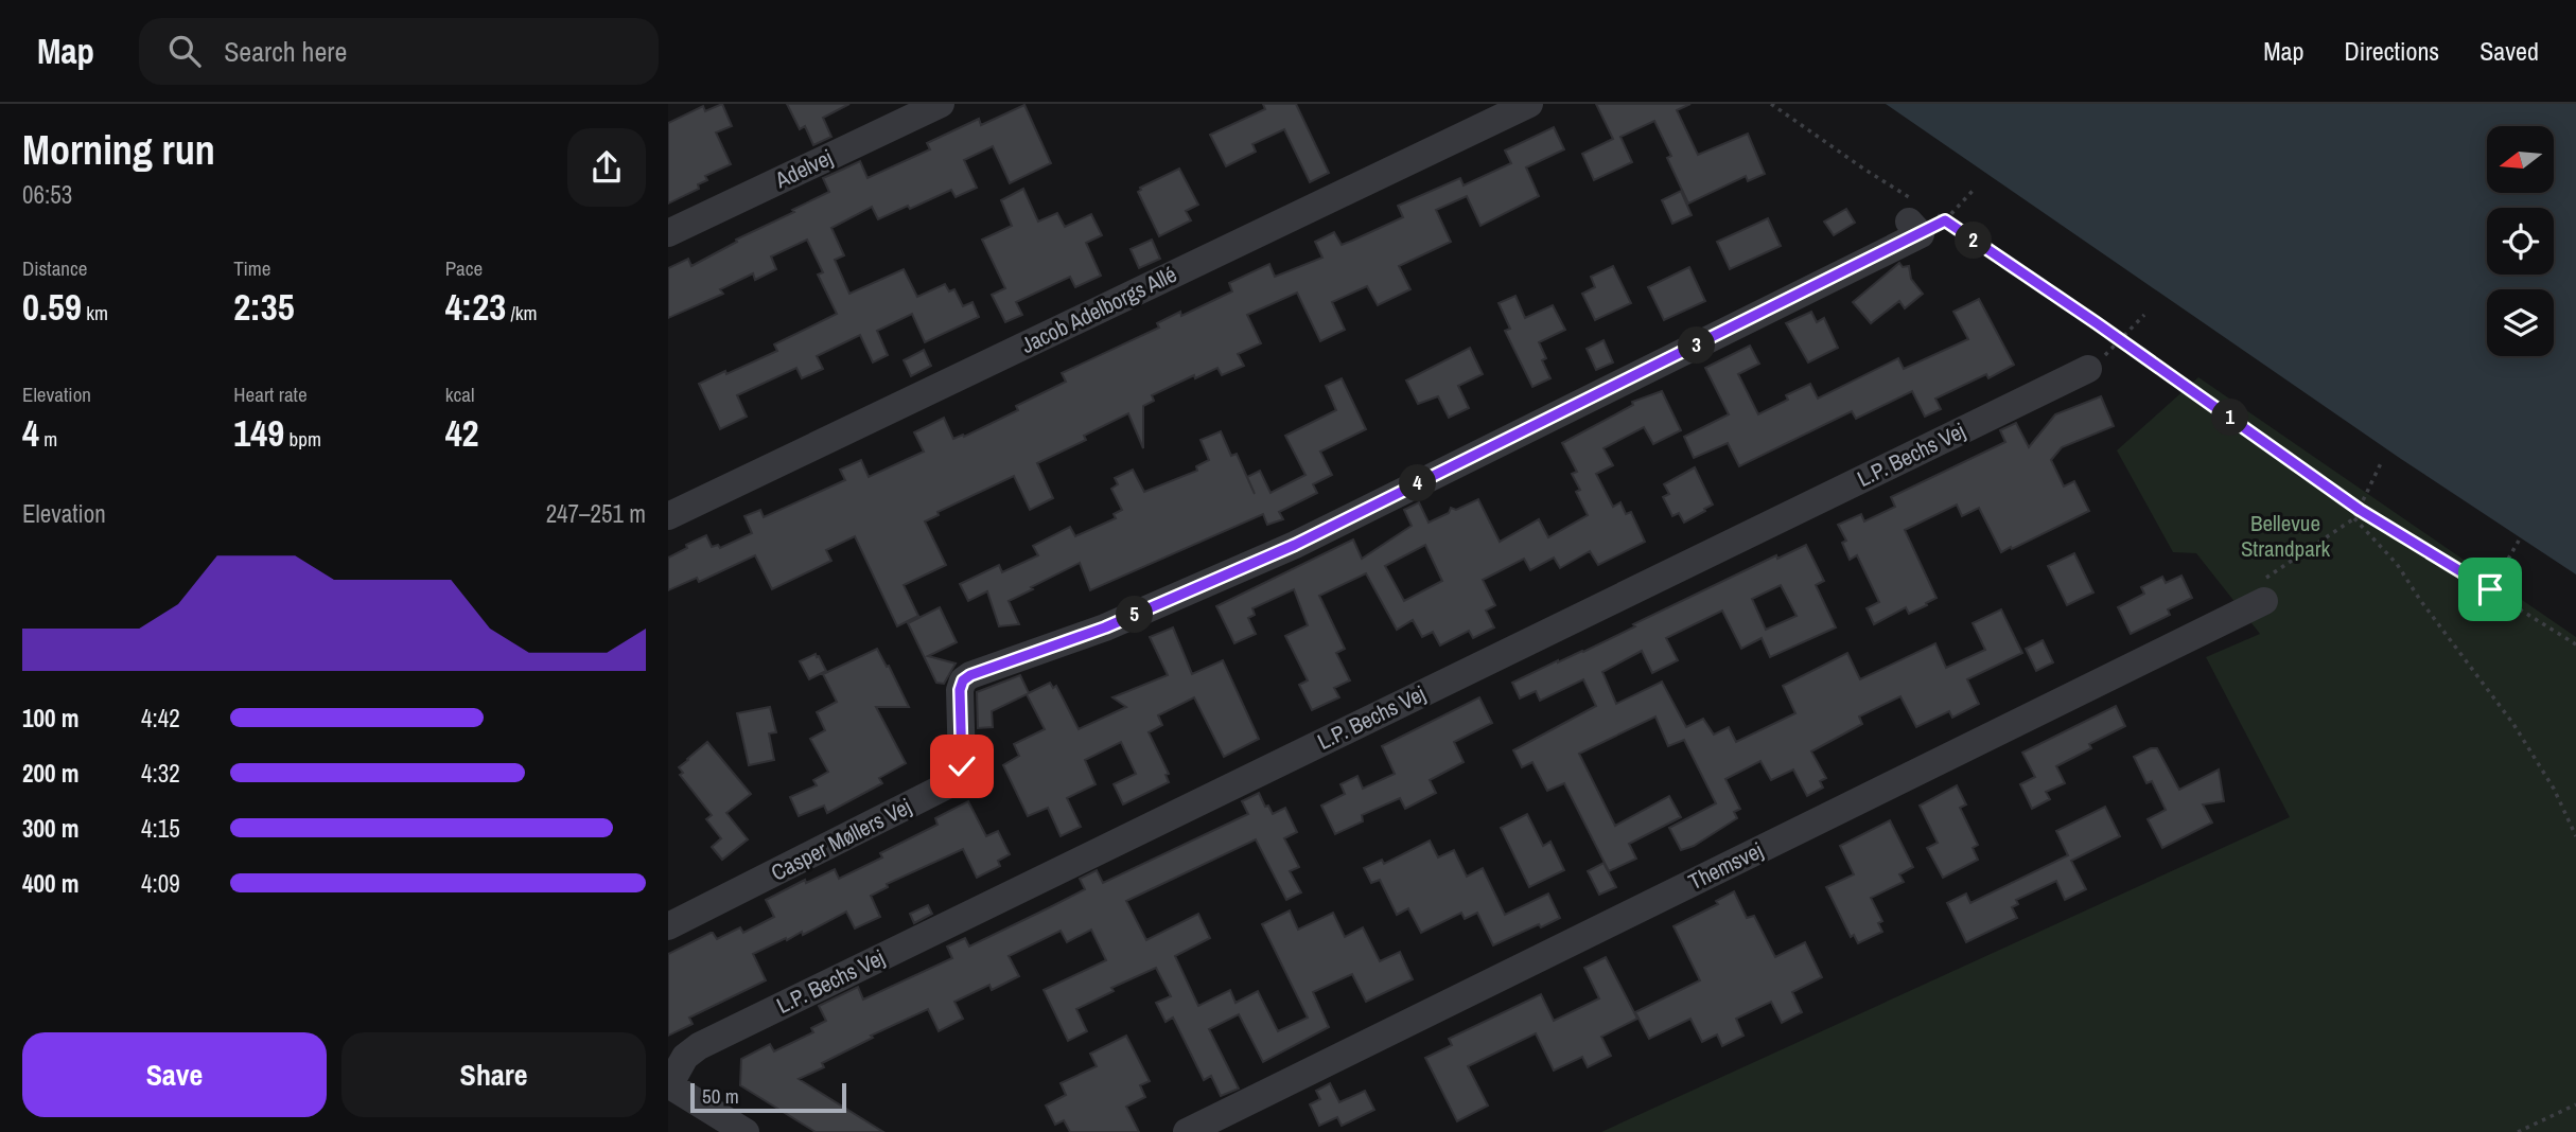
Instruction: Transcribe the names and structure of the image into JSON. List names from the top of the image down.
{
  "streets": {
    "street": [
      "Adelvej",
      "Jacob Adelborgs Allé",
      "L.P. Bechs Vej",
      "Casper Møllers Vej",
      "Themsvej"
    ]
  },
  "parks": ["Bellevue Strandpark"],
  "scale_bar": "50 m",
  "north": "left",
  "page": {
    "header": "Map",
    "search": "Search here",
    "nav": ["Map", "Directions", "Saved"],
    "heading": ["Morning run", "06:53"],
    "pins": [
      "2",
      "3",
      "1",
      "4",
      "5"
    ],
    "stats": [
      ["Distance", "0.59 km"],
      ["Time", "2:35"],
      ["Pace", "4:23 /km"],
      ["Elevation", "4 m"],
      ["Heart rate", "149 bpm"],
      ["kcal", "42"]
    ],
    "chart": ["Elevation", "247–251 m"],
    "list": [
      {
        "name": "100 m",
        "note": "4:42"
      },
      {
        "name": "200 m",
        "note": "4:32"
      },
      {
        "name": "300 m",
        "note": "4:15"
      },
      {
        "name": "400 m",
        "note": "4:09"
      }
    ],
    "buttons": ["Save", "Share"],
    "scale": "50 m"
  }
}
